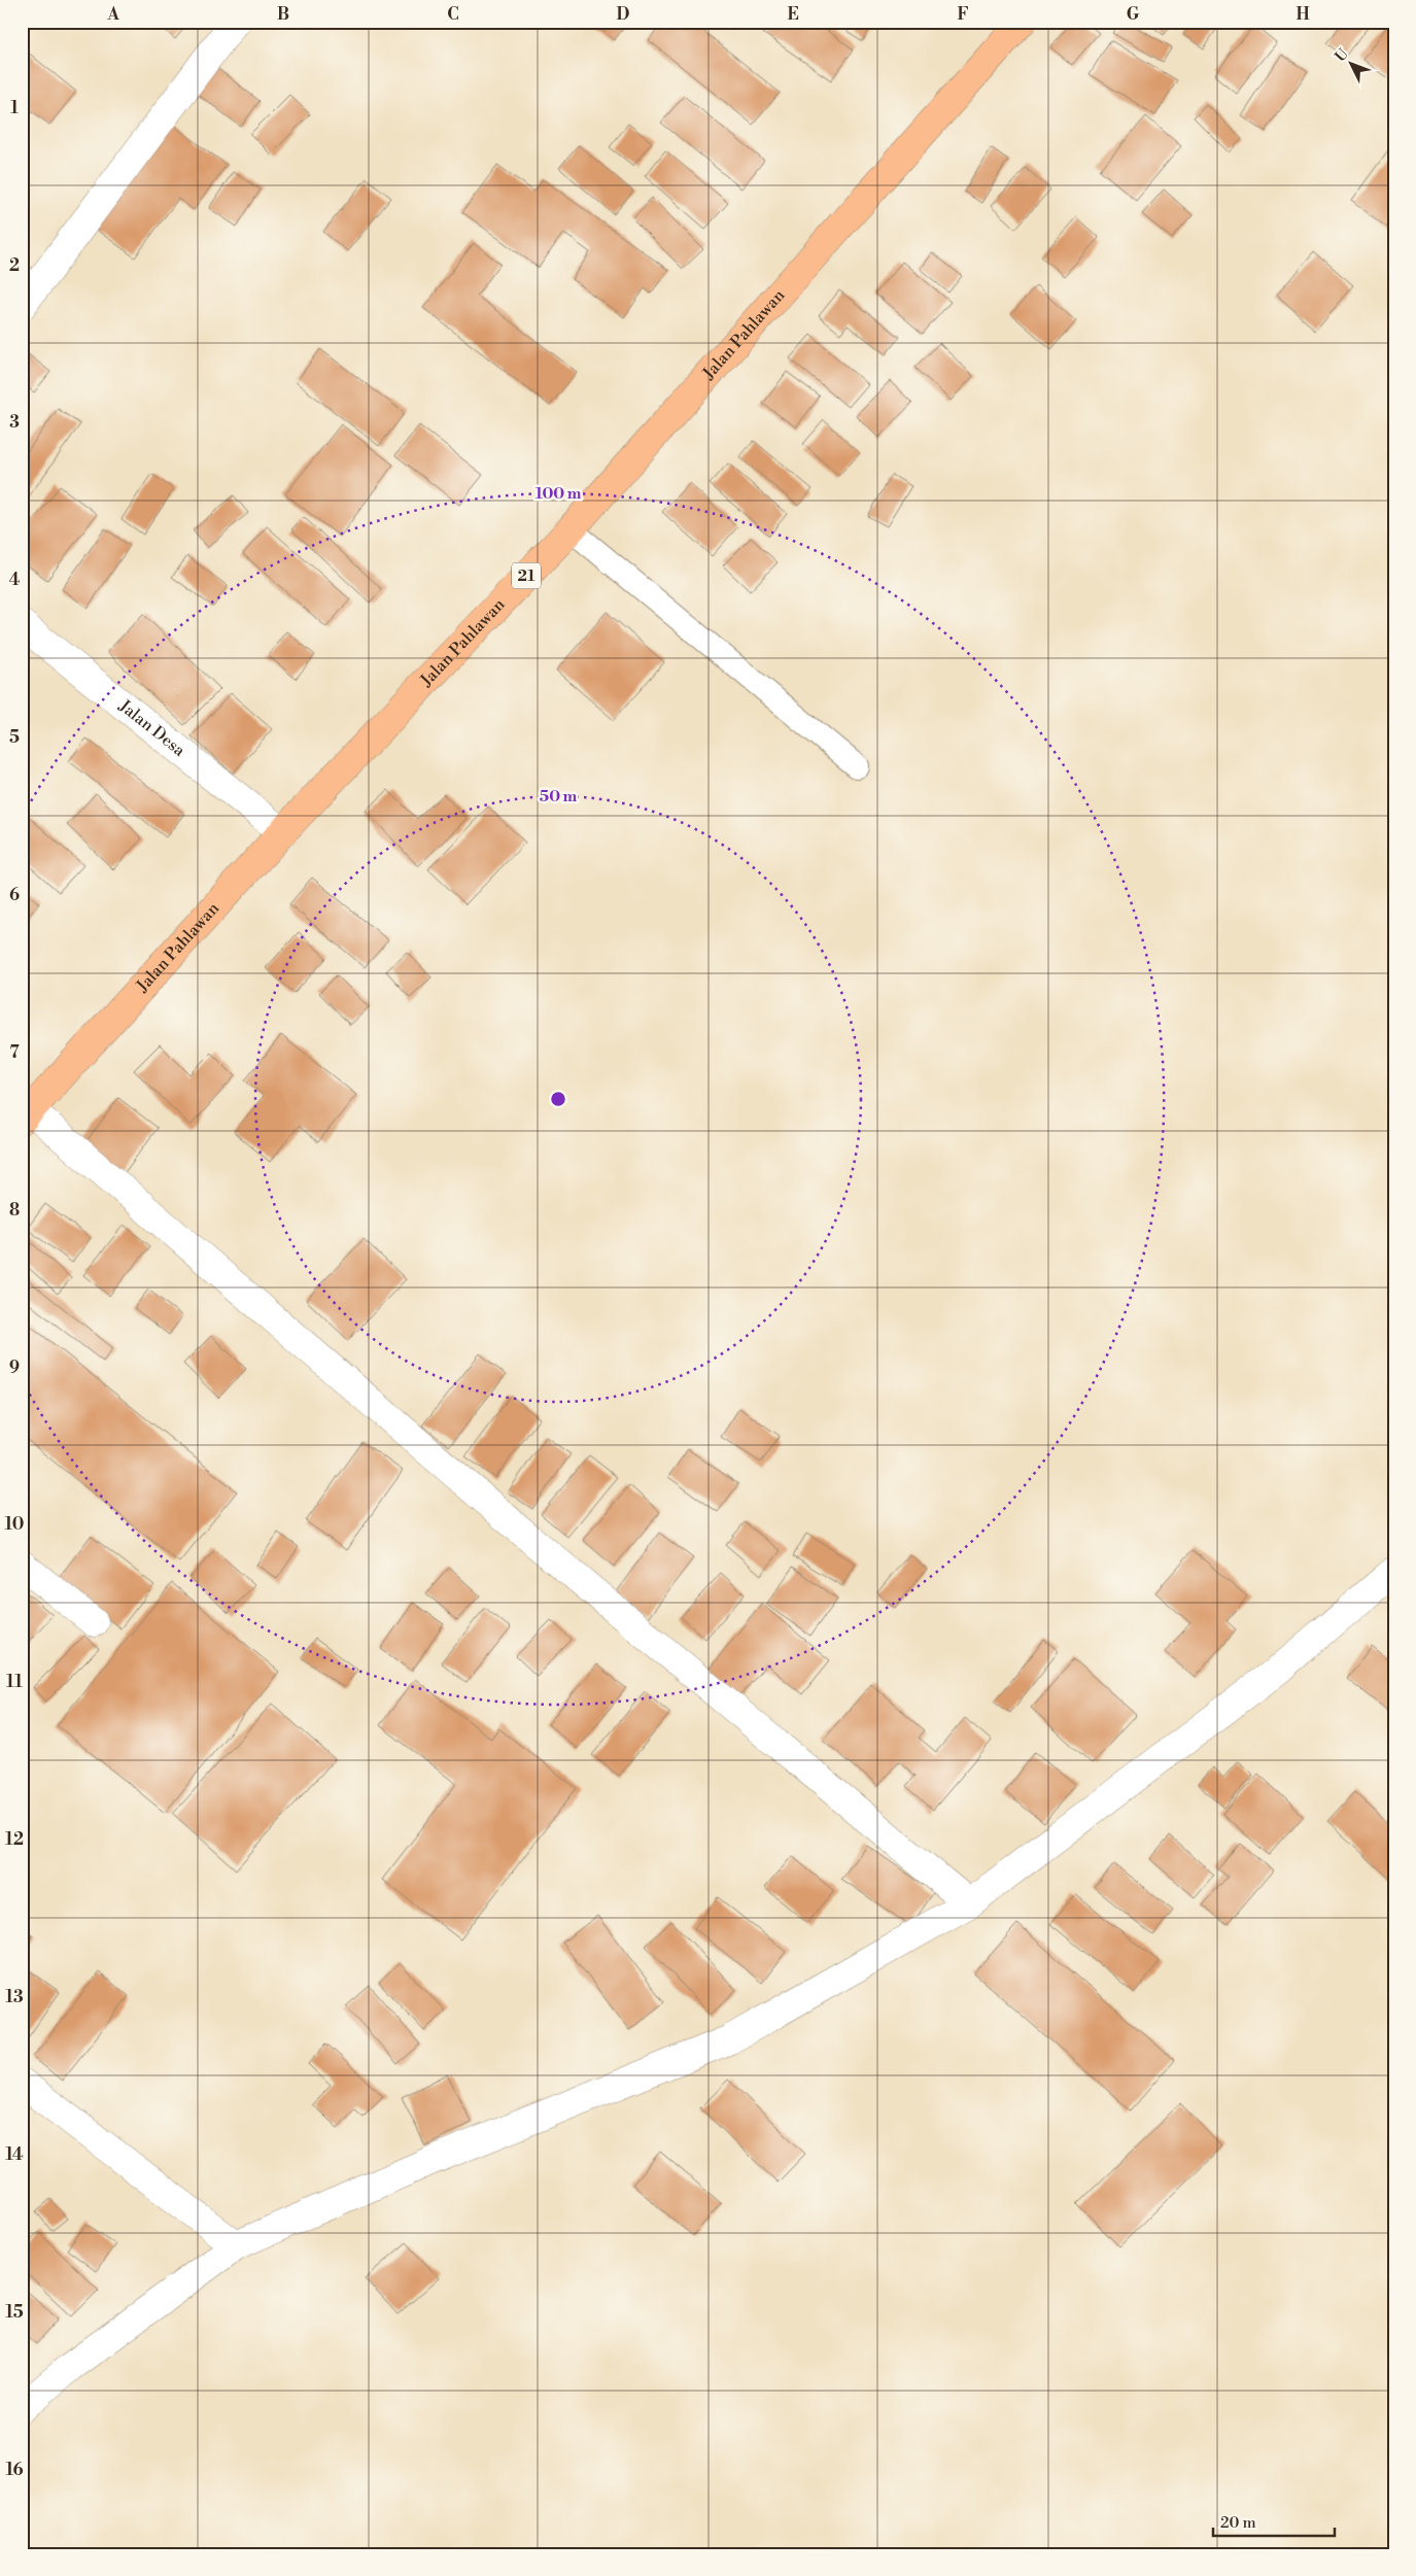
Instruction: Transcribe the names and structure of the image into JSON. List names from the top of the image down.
{
  "streets": {
    "highway": ["Jalan Pahlawan", "21"],
    "street": ["Jalan Desa"]
  },
  "crossings": [
    ["Jalan Pahlawan", "Jalan Desa"]
  ],
  "scale_bar": "20 m",
  "north": "top left",
  "grid": {
    "columns": [
      "A",
      "B",
      "C",
      "D",
      "E",
      "F",
      "G",
      "H"
    ],
    "rows": [
      "1",
      "2",
      "3",
      "4",
      "5",
      "6",
      "7",
      "8",
      "9",
      "10",
      "11",
      "12",
      "13",
      "14",
      "15",
      "16"
    ]
  },
  "rings": ["100 m", "50 m"]
}
